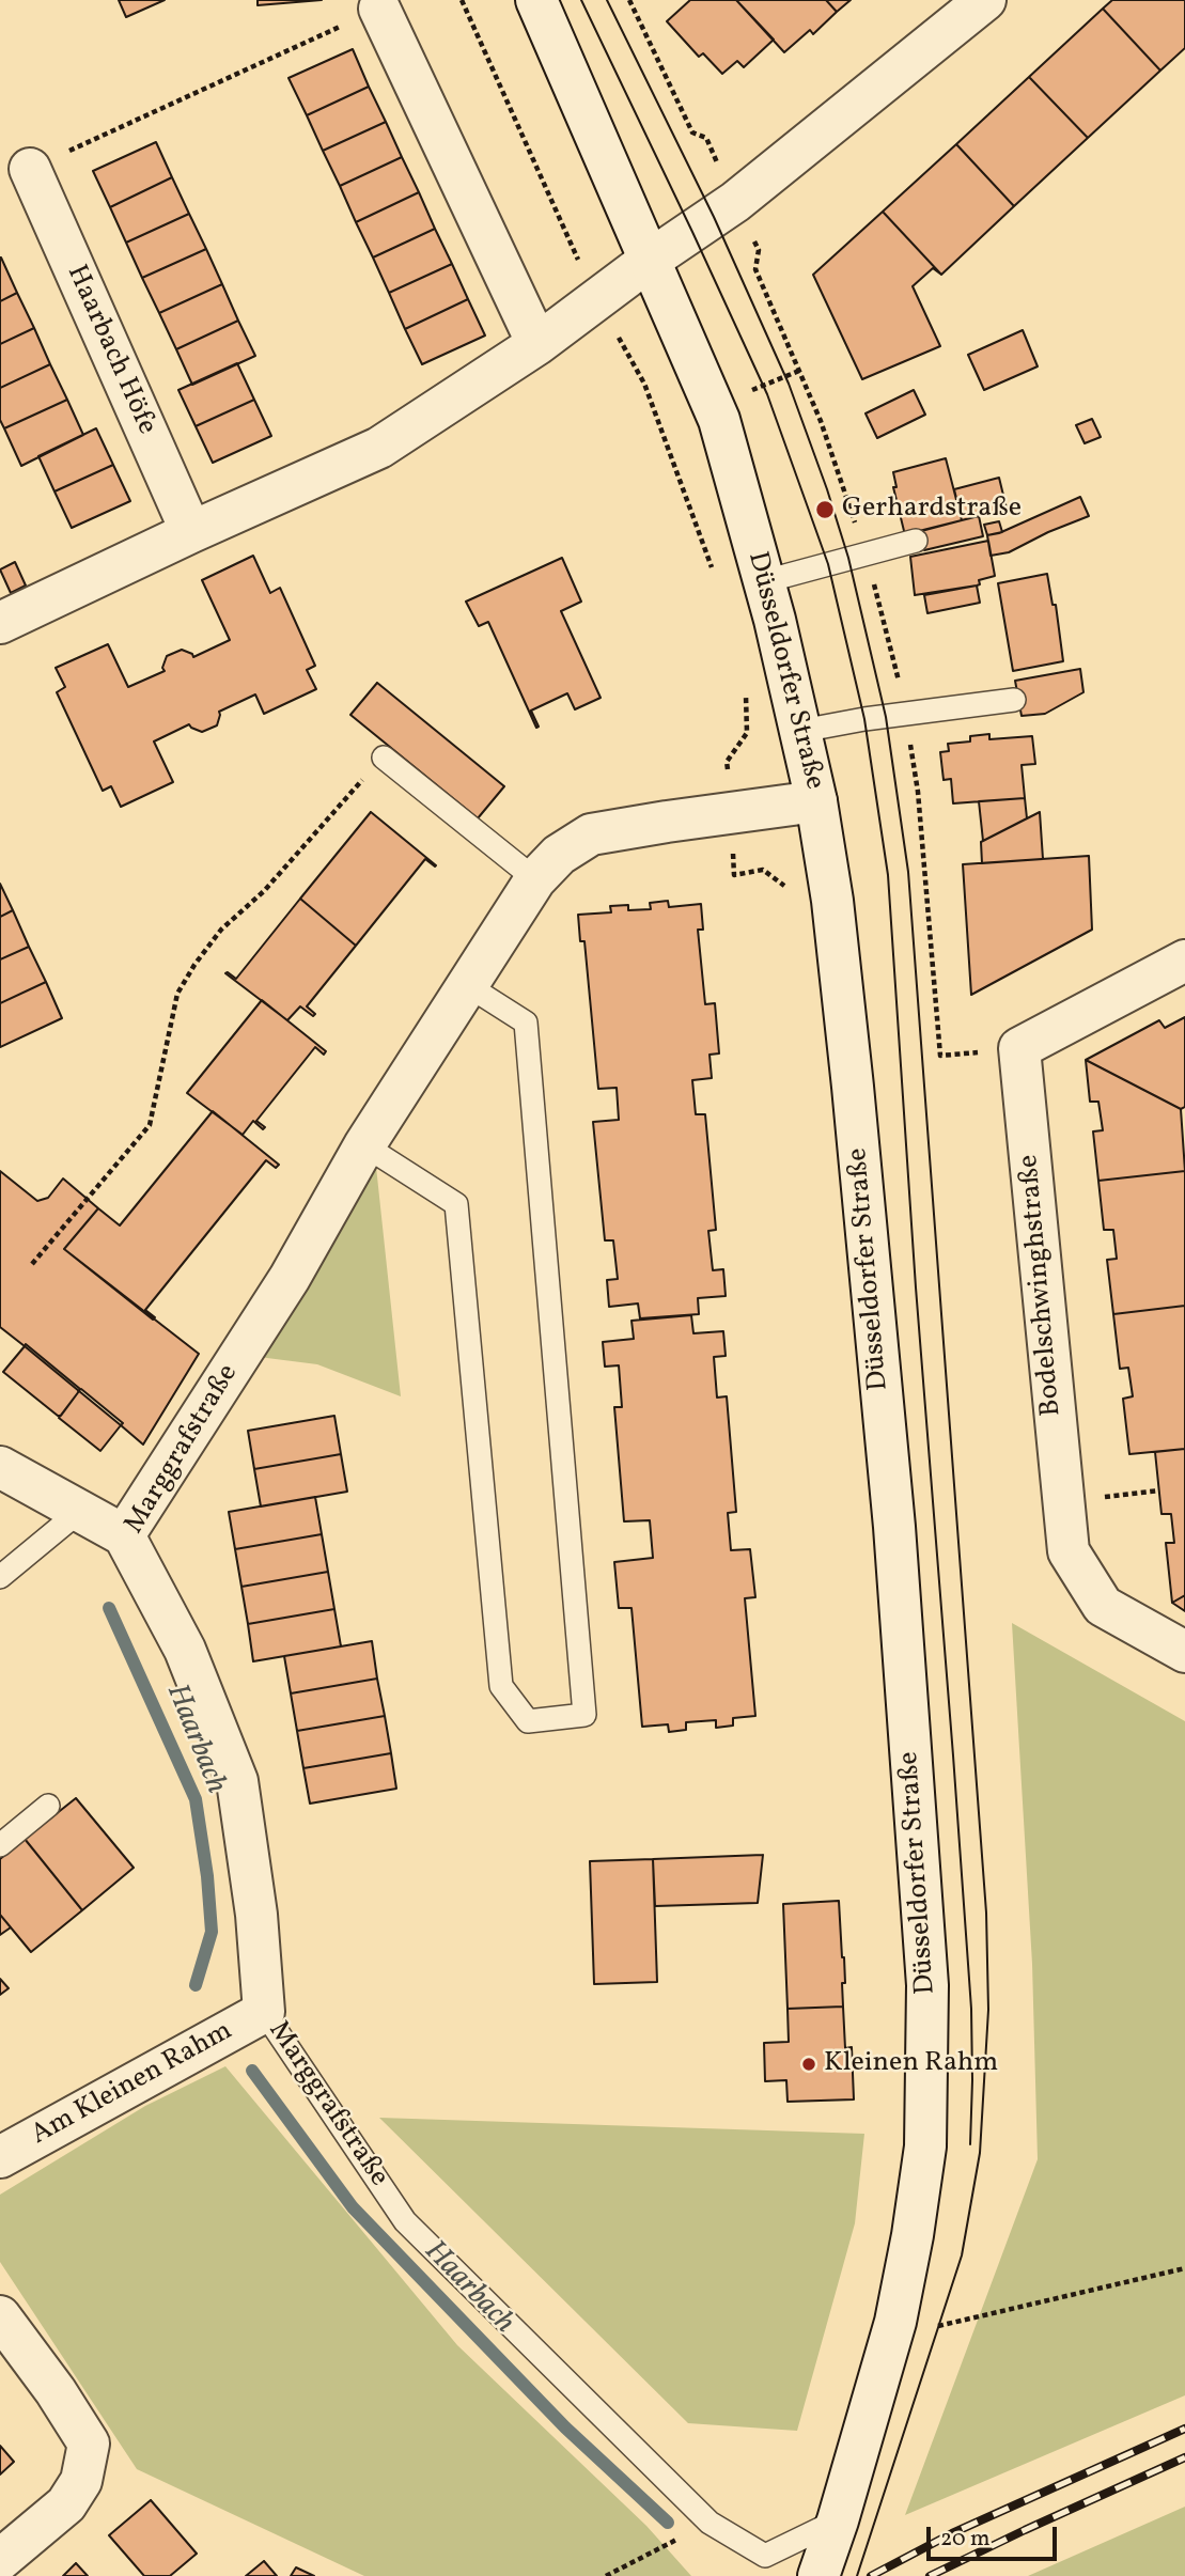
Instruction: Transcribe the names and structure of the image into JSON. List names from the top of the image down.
{
  "streets": {
    "street": [
      "Haarbach Höfe",
      "Düsseldorfer Straße",
      "Bodelschwinghstraße",
      "Marggrafstraße",
      "Am Kleinen Rahm"
    ]
  },
  "crossings": [
    ["Düsseldorfer Straße", "Marggrafstraße"],
    ["Marggrafstraße", "Am Kleinen Rahm"]
  ],
  "water": ["Haarbach"],
  "places": ["Gerhardstraße", "Kleinen Rahm"],
  "scale_bar": "20 m"
}
